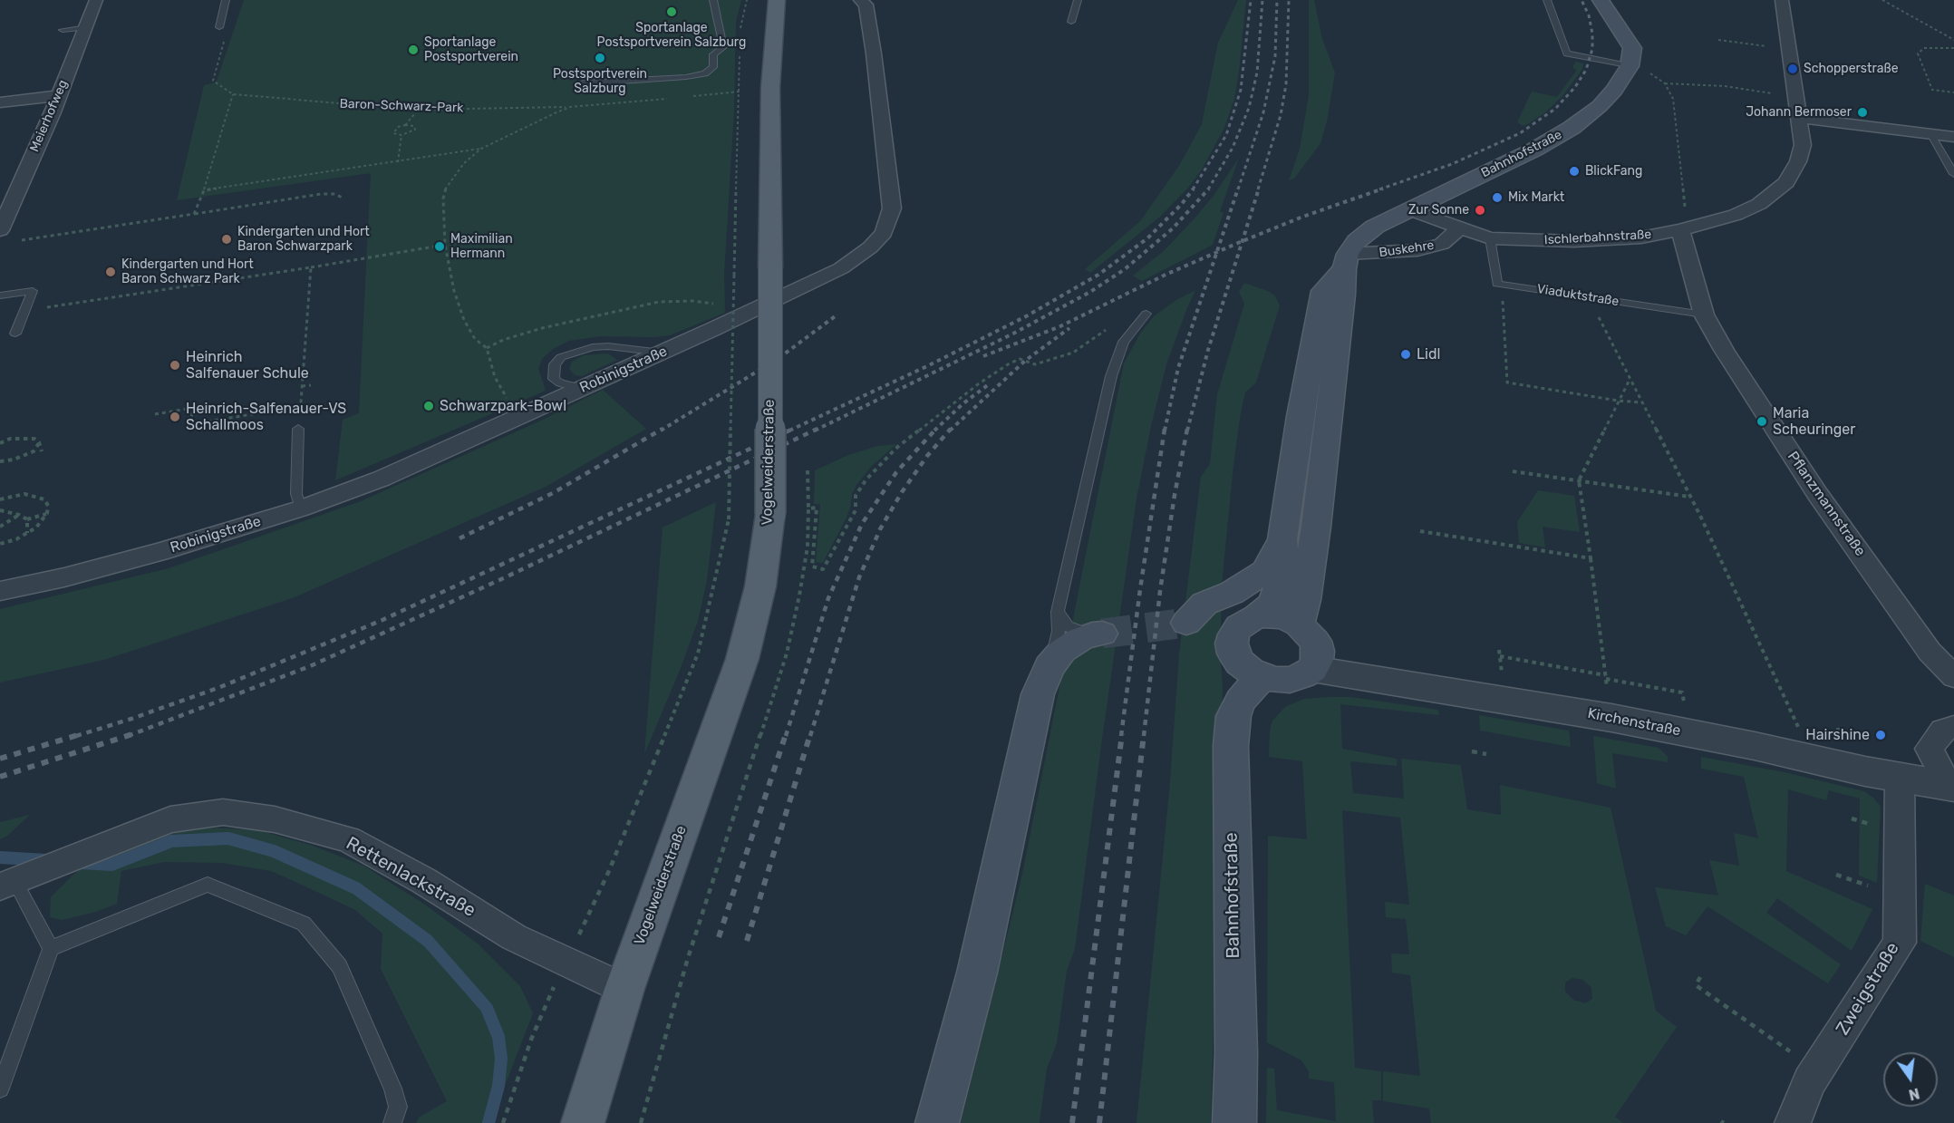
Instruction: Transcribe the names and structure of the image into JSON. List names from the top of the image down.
{
  "streets": {
    "main road": ["Bahnhofstraße", "Vogelweiderstraße"],
    "street": [
      "Meierhofweg",
      "Ischlerbahnstraße",
      "Buskehre",
      "Robinigstraße",
      "Pflanzmannstraße",
      "Kirchenstraße",
      "Rettenlackstraße",
      "Zweigstraße"
    ],
    "lane": ["Viaduktstraße"],
    "path": ["Baron-Schwarz-Park"]
  },
  "crossings": [
    ["Bahnhofstraße", "Ischlerbahnstraße"],
    ["Bahnhofstraße", "Buskehre"],
    ["Bahnhofstraße", "Kirchenstraße"],
    ["Ischlerbahnstraße", "Buskehre"],
    ["Ischlerbahnstraße", "Pflanzmannstraße"],
    ["Viaduktstraße", "Pflanzmannstraße"],
    ["Vogelweiderstraße", "Rettenlackstraße"],
    ["Kirchenstraße", "Zweigstraße"]
  ],
  "places": [
    "Sportanlage Postsportverein Salzburg",
    "Sportanlage Postsportverein",
    "Postsportverein Salzburg",
    "Schopperstraße",
    "Johann Bermoser",
    "BlickFang",
    "Mix Markt",
    "Zur Sonne",
    "Kindergarten und Hort Baron Schwarzpark",
    "Maximilian Hermann",
    "Kindergarten und Hort Baron Schwarz Park",
    "Lidl",
    "Heinrich Salfenauer Schule",
    "Schwarzpark-Bowl",
    "Heinrich-Salfenauer-VS Schallmoos",
    "Maria Scheuringer",
    "Hairshine"
  ],
  "north": "bottom"
}
